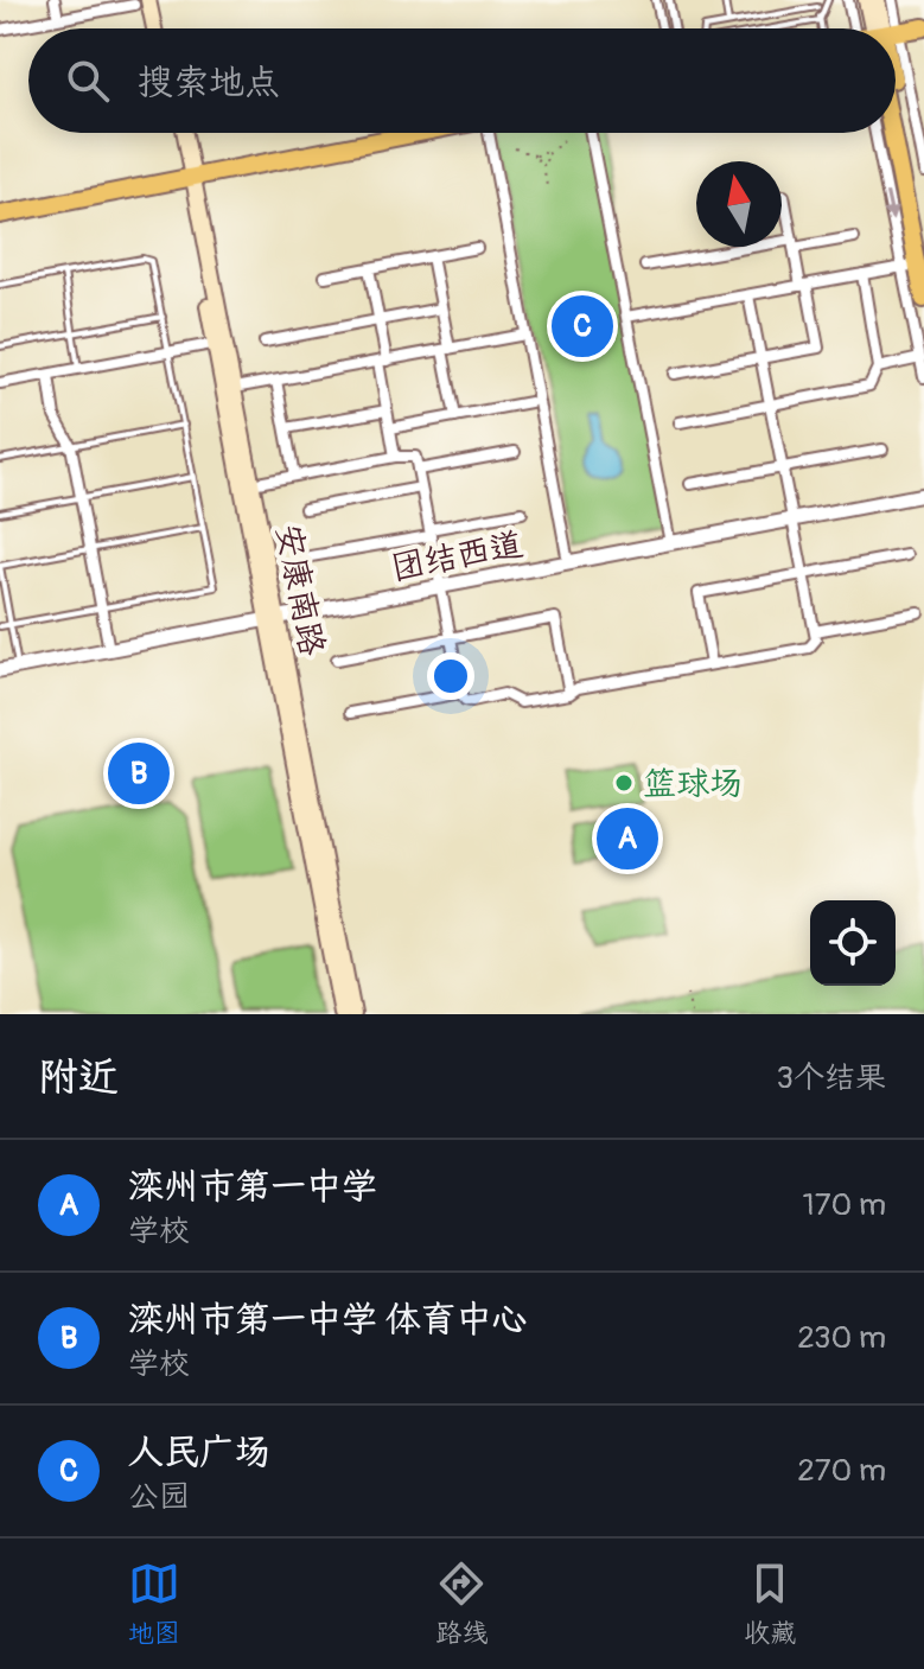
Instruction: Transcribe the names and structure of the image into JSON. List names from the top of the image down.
{
  "streets": {
    "main road": ["安康南路"],
    "street": ["团结西道"]
  },
  "crossings": [
    ["团结西道", "安康南路"]
  ],
  "places": ["篮球场"],
  "north": "top",
  "page": {
    "search": "搜索地点",
    "pins": ["C", "B", "A"],
    "heading": ["附近", "3个结果"],
    "list": [
      {
        "mark": "A",
        "name": "滦州市第一中学",
        "note": "学校",
        "value": "170 m"
      },
      {
        "mark": "B",
        "name": "滦州市第一中学 体育中心",
        "note": "学校",
        "value": "230 m"
      },
      {
        "mark": "C",
        "name": "人民广场",
        "note": "公园",
        "value": "270 m"
      }
    ],
    "nav": ["地图", "路线", "收藏"]
  }
}
